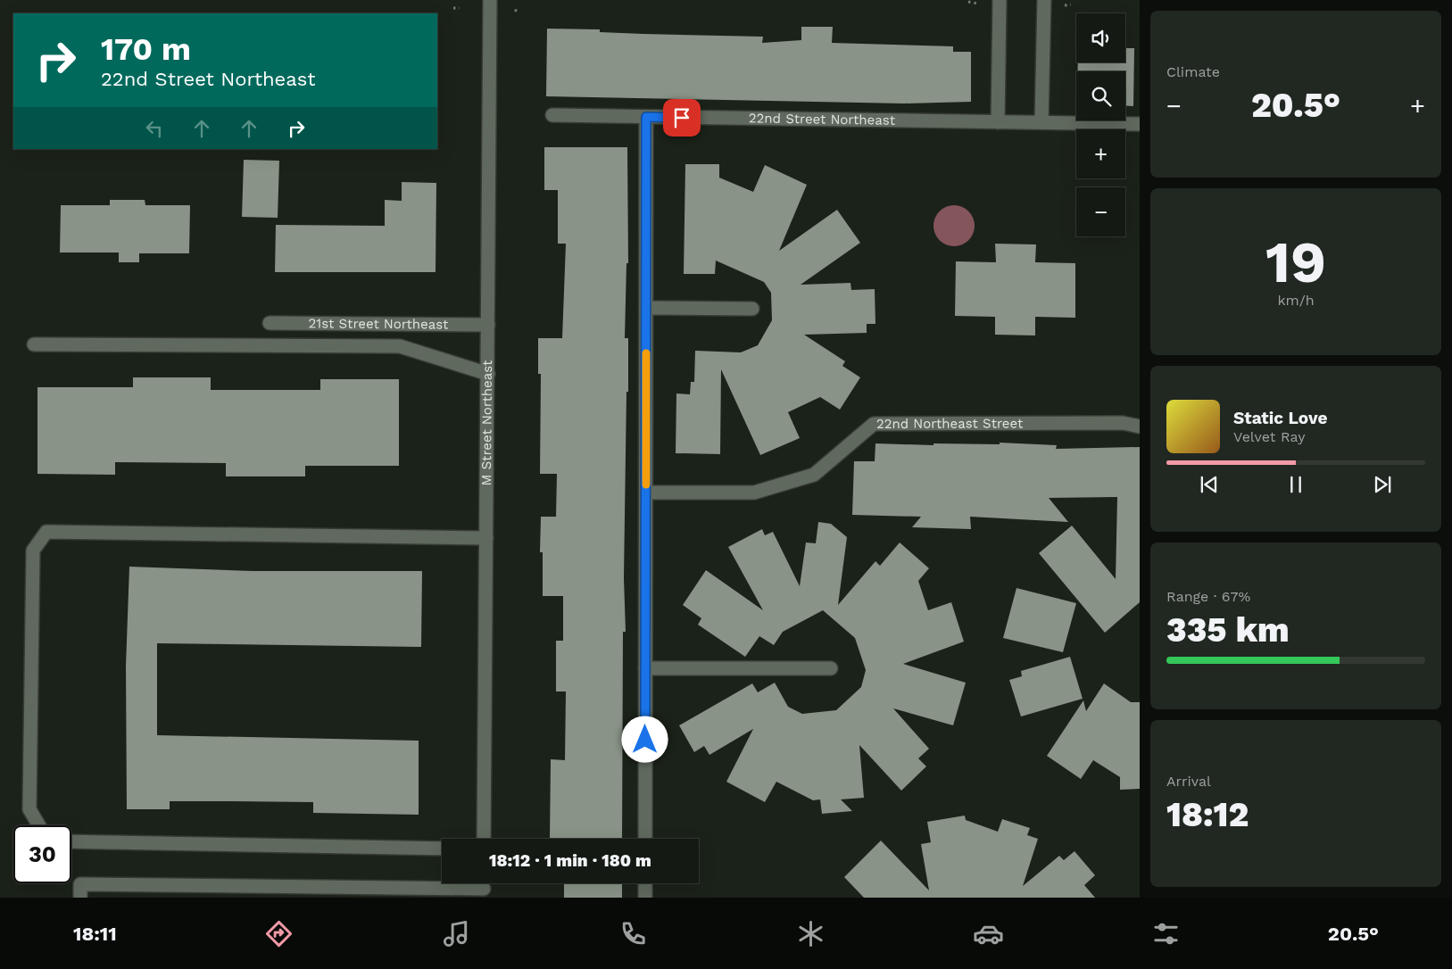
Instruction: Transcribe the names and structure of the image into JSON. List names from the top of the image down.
{
  "streets": {
    "street": [
      "22nd Street Northeast",
      "21st Street Northeast",
      "M Street Northeast",
      "22nd Northeast Street"
    ]
  },
  "crossings": [
    ["21st Street Northeast", "M Street Northeast"]
  ],
  "page": {
    "tile": [
      "Climate",
      ["19", "km/h"],
      ["Range · 67%", "335 km"],
      ["Arrival", "18:12"]
    ],
    "map_buttons": ["+", "−"],
    "turn": ["170 m", "22nd Street Northeast"],
    "heat": ["−", "20.5°", "+"],
    "song": ["Static Love", "Velvet Ray"],
    "limit": "30",
    "trip": "18:12 · 1 min · 180 m",
    "tabs": ["18:11", "20.5°"]
  }
}
